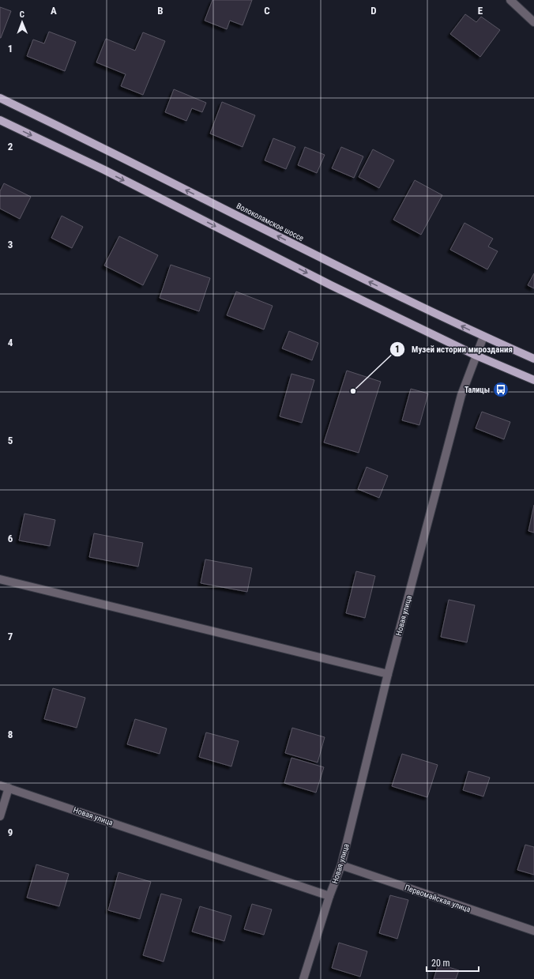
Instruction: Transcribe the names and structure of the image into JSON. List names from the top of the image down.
{
  "streets": {
    "main road": ["Волоколамское шоссе"],
    "street": ["Новая улица", "Первомайская улица"]
  },
  "crossings": [
    ["Волоколамское шоссе", "Новая улица"],
    ["Новая улица", "Первомайская улица"]
  ],
  "places": {
    "bus stop": ["Талицы"],
    "other": ["Музей истории мироздания"]
  },
  "scale_bar": "20 m",
  "north": "top",
  "grid": {
    "columns": [
      "A",
      "B",
      "C",
      "D",
      "E"
    ],
    "rows": [
      "1",
      "2",
      "3",
      "4",
      "5",
      "6",
      "7",
      "8",
      "9"
    ]
  }
}
